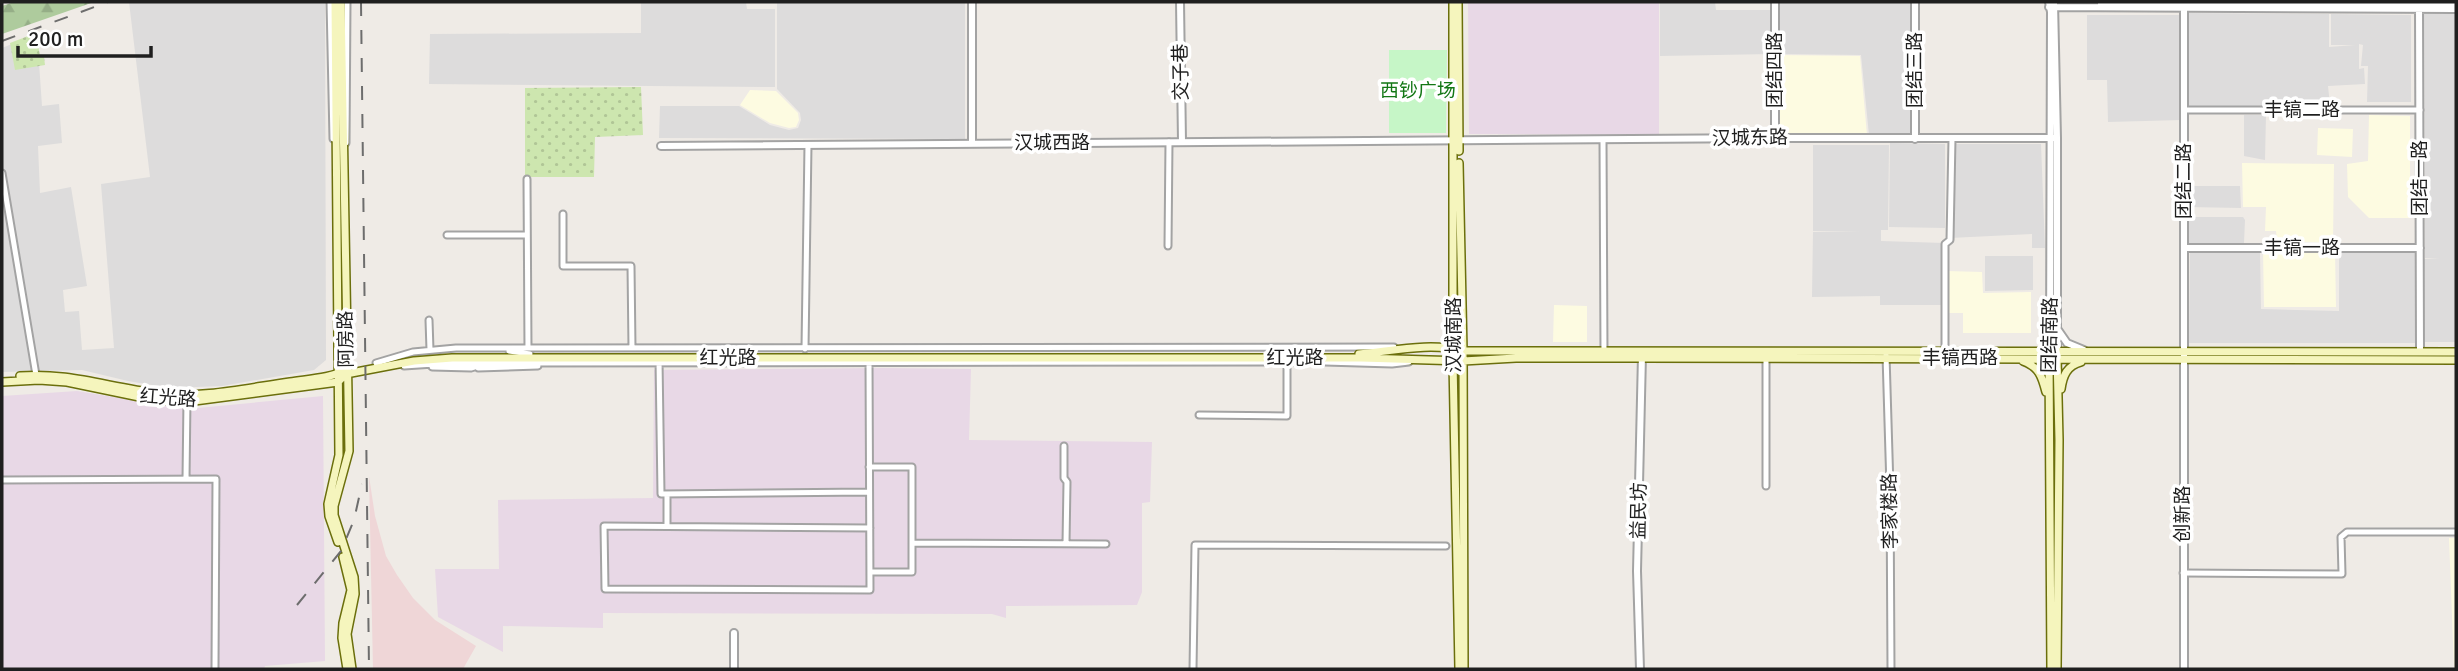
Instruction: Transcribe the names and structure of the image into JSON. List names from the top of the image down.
{
  "streets": {
    "main road": [
      "汉城南路",
      "团结南路",
      "阿房路",
      "红光路",
      "丰镐西路"
    ],
    "street": [
      "团结四路",
      "团结三路",
      "交子巷",
      "丰镐二路",
      "汉城东路",
      "汉城西路",
      "团结一路",
      "团结二路",
      "丰镐一路",
      "益民坊",
      "李家楼路",
      "创新路"
    ]
  },
  "crossings": [
    ["团结四路", "汉城东路"],
    ["团结三路", "汉城东路"],
    ["交子巷", "汉城西路"],
    ["丰镐二路", "团结一路"],
    ["丰镐二路", "团结二路"],
    ["汉城东路", "汉城西路"],
    ["汉城东路", "汉城南路"],
    ["汉城东路", "团结南路"],
    ["团结一路", "丰镐一路"],
    ["团结一路", "丰镐西路"],
    ["团结二路", "丰镐一路"],
    ["团结二路", "丰镐西路"],
    ["团结二路", "创新路"],
    ["汉城南路", "红光路"],
    ["汉城南路", "丰镐西路"],
    ["团结南路", "丰镐西路"],
    ["阿房路", "红光路"],
    ["红光路", "丰镐西路"],
    ["丰镐西路", "益民坊"],
    ["丰镐西路", "李家楼路"],
    ["丰镐西路", "创新路"]
  ],
  "parks": ["西钞广场"],
  "scale_bar": "200 m"
}
